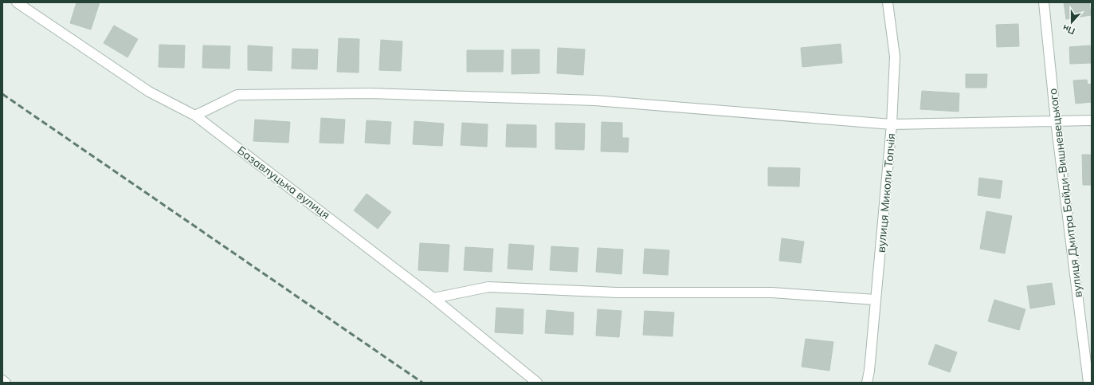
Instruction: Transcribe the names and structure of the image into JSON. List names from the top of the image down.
{
  "streets": {
    "street": ["Базавлуцька вулиця", "вулиця Миколи Топчія", "вулиця Дмитра Байди-Вишневецького"]
  },
  "north": "bottom"
}
